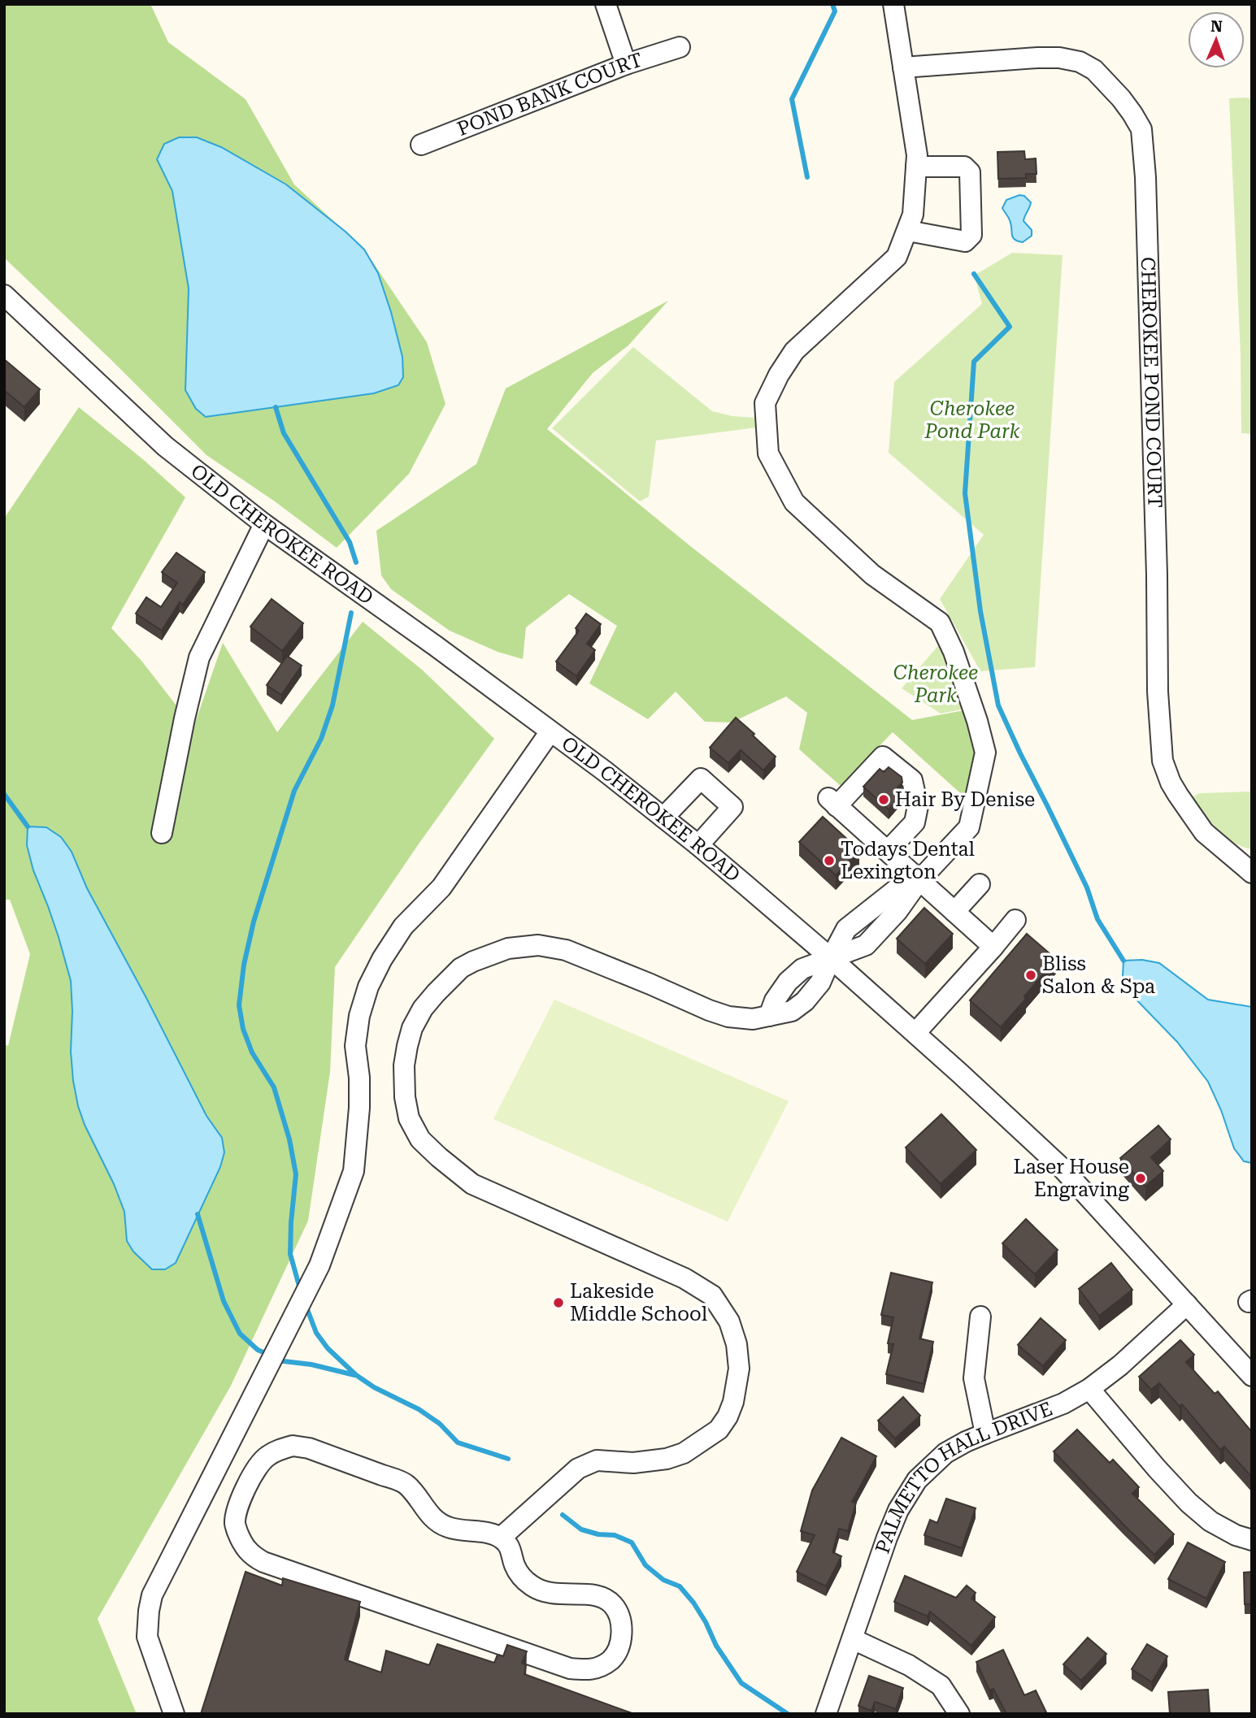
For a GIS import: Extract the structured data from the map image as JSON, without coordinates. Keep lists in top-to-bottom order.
{
  "streets": {
    "street": [
      "POND BANK COURT",
      "CHEROKEE POND COURT",
      "OLD CHEROKEE ROAD",
      "PALMETTO HALL DRIVE"
    ]
  },
  "crossings": [
    ["OLD CHEROKEE ROAD", "PALMETTO HALL DRIVE"]
  ],
  "parks": ["Cherokee Pond Park", "Cherokee Park"],
  "places": [
    "Hair By Denise",
    "Todays Dental Lexington",
    "Bliss Salon & Spa",
    "Laser House Engraving",
    "Lakeside Middle School"
  ],
  "north": "top"
}
